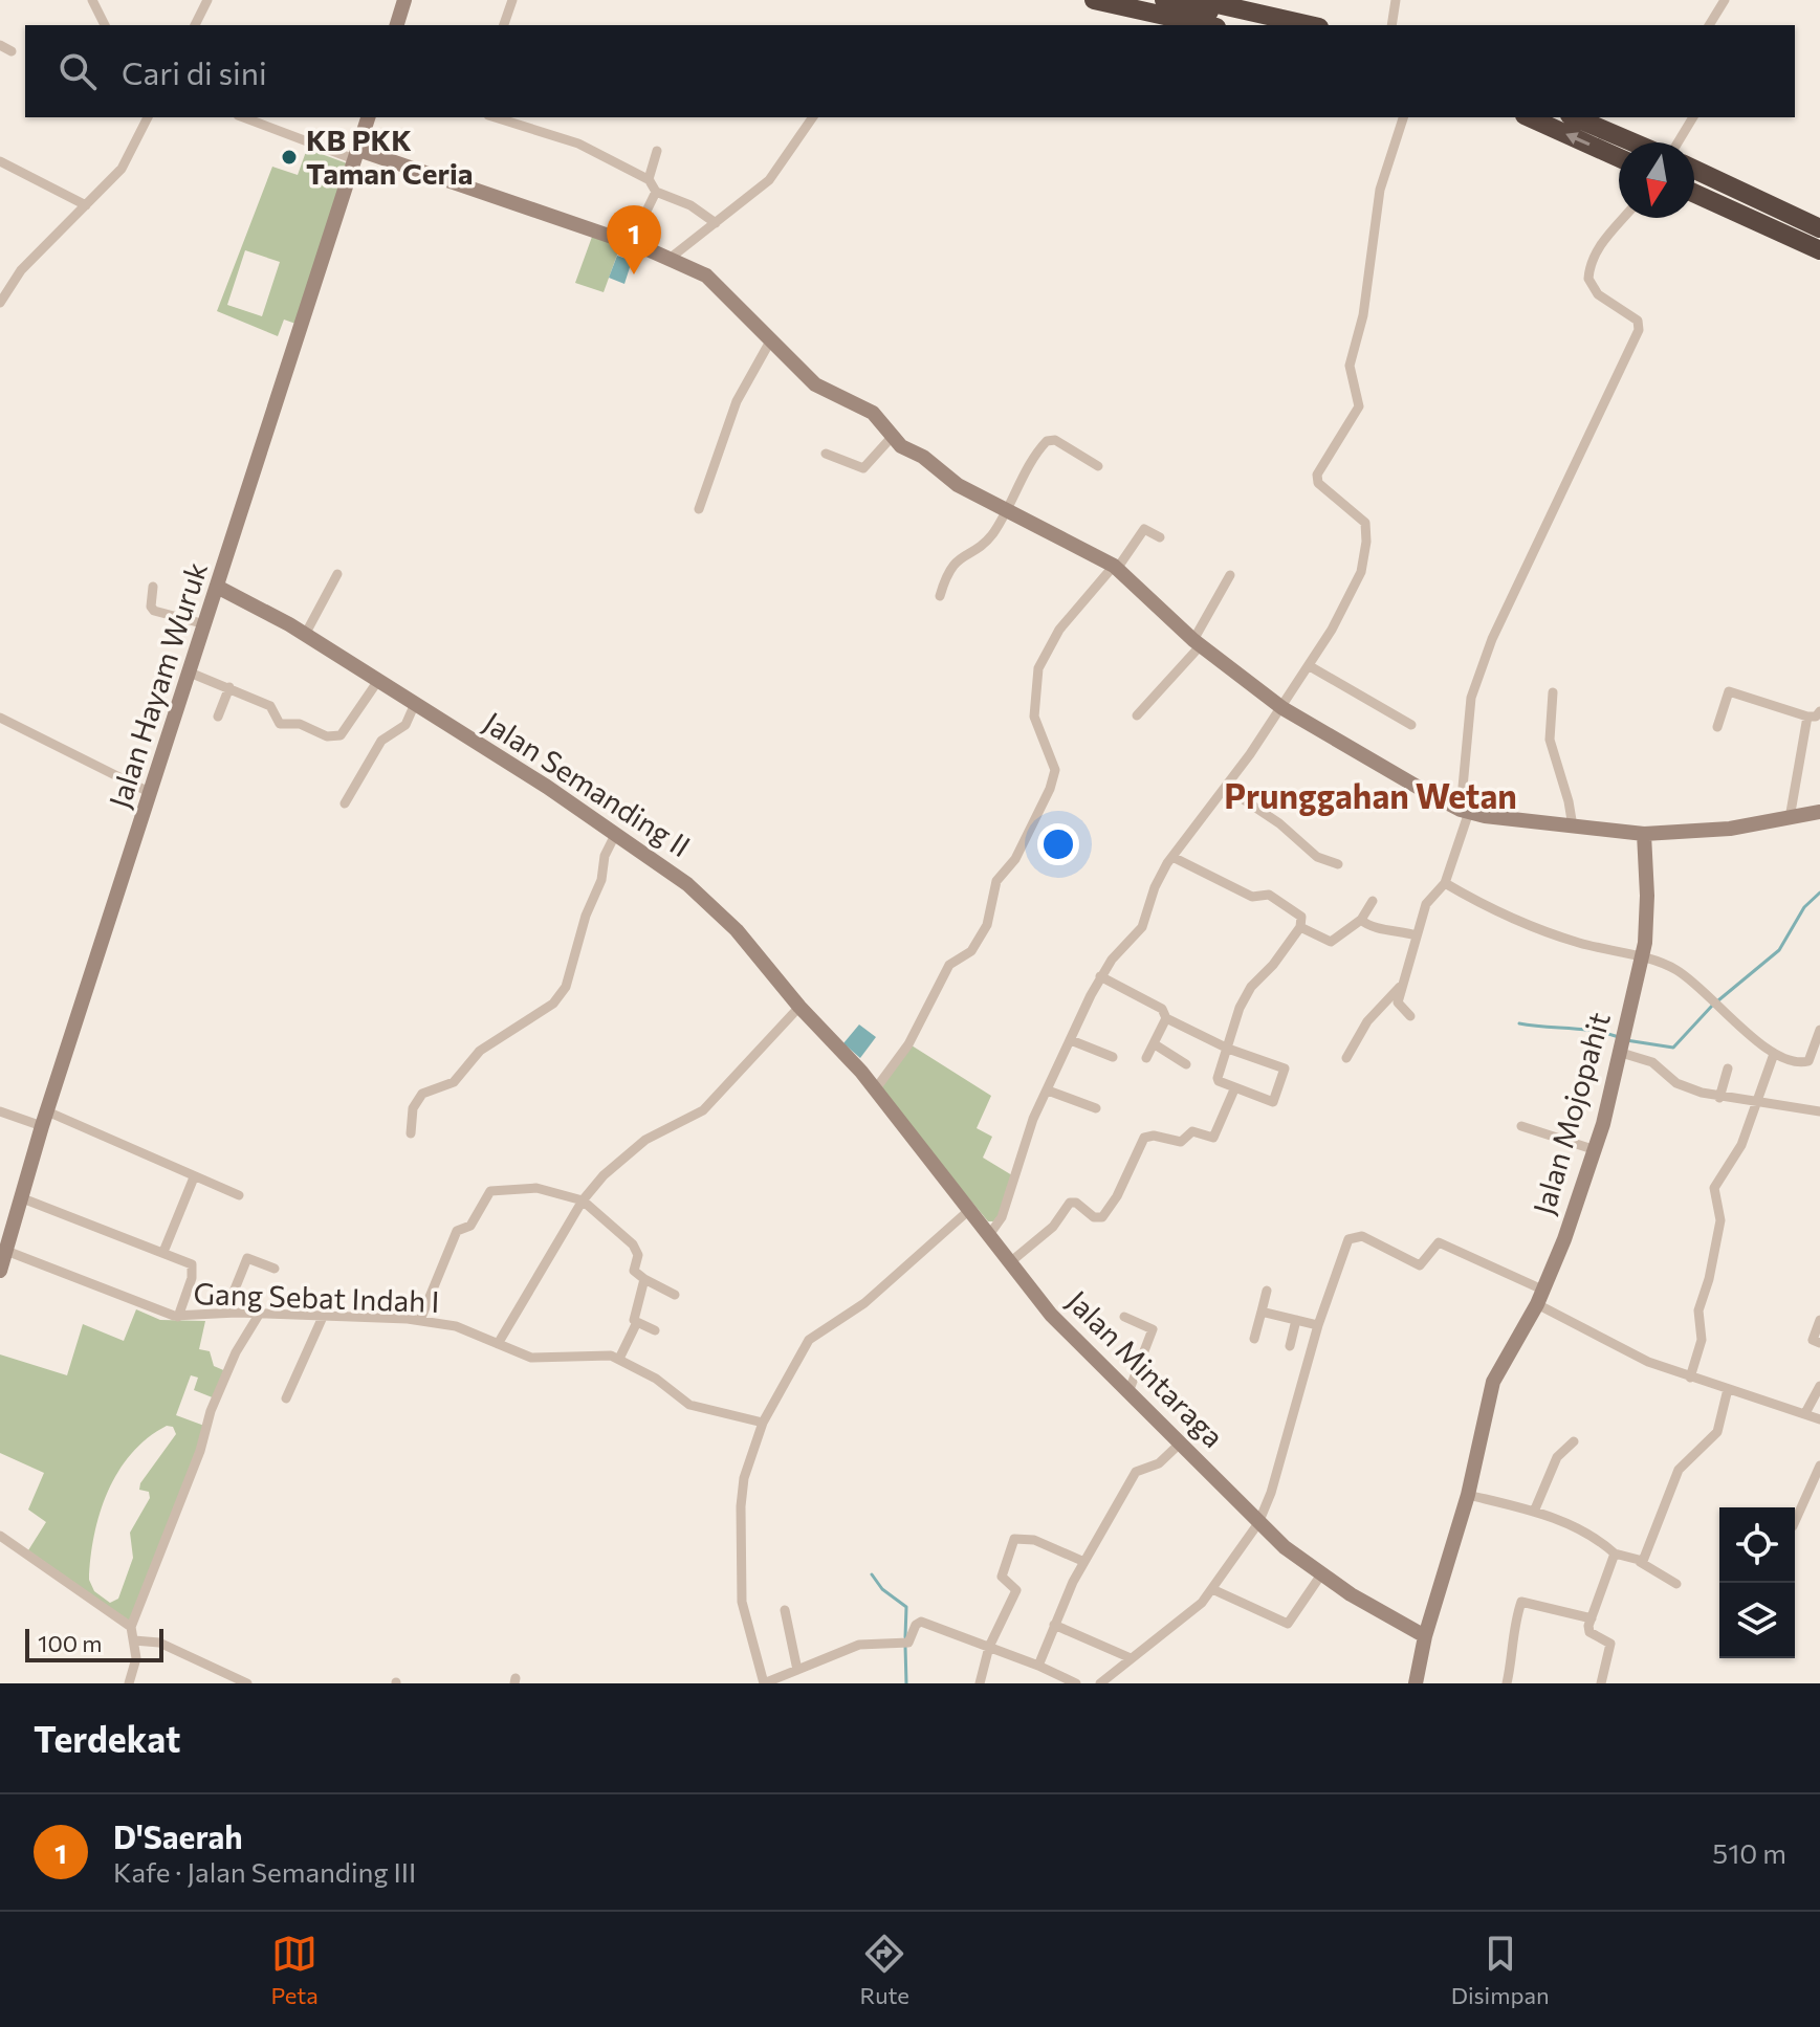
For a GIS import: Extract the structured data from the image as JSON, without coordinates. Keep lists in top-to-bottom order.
{
  "streets": {
    "street": [
      "Jalan Hayam Wuruk",
      "Jalan Semanding II",
      "Jalan Mojopahit",
      "Gang Sebat Indah I",
      "Jalan Mintaraga"
    ]
  },
  "crossings": [
    ["Jalan Hayam Wuruk", "Jalan Semanding II"],
    ["Jalan Hayam Wuruk", "Gang Sebat Indah I"],
    ["Jalan Semanding II", "Jalan Mintaraga"],
    ["Jalan Mojopahit", "Jalan Mintaraga"]
  ],
  "districts": ["Prunggahan Wetan"],
  "places": ["KB PKK Taman Ceria"],
  "scale_bar": "100 m",
  "north": "bottom",
  "page": {
    "search": "Cari di sini",
    "pins": "1",
    "scale": "100 m",
    "heading": "Terdekat",
    "list": [
      {
        "mark": "1",
        "name": "D'Saerah",
        "note": "Kafe · Jalan Semanding III",
        "value": "510 m"
      }
    ],
    "nav": ["Peta", "Rute", "Disimpan"]
  }
}
